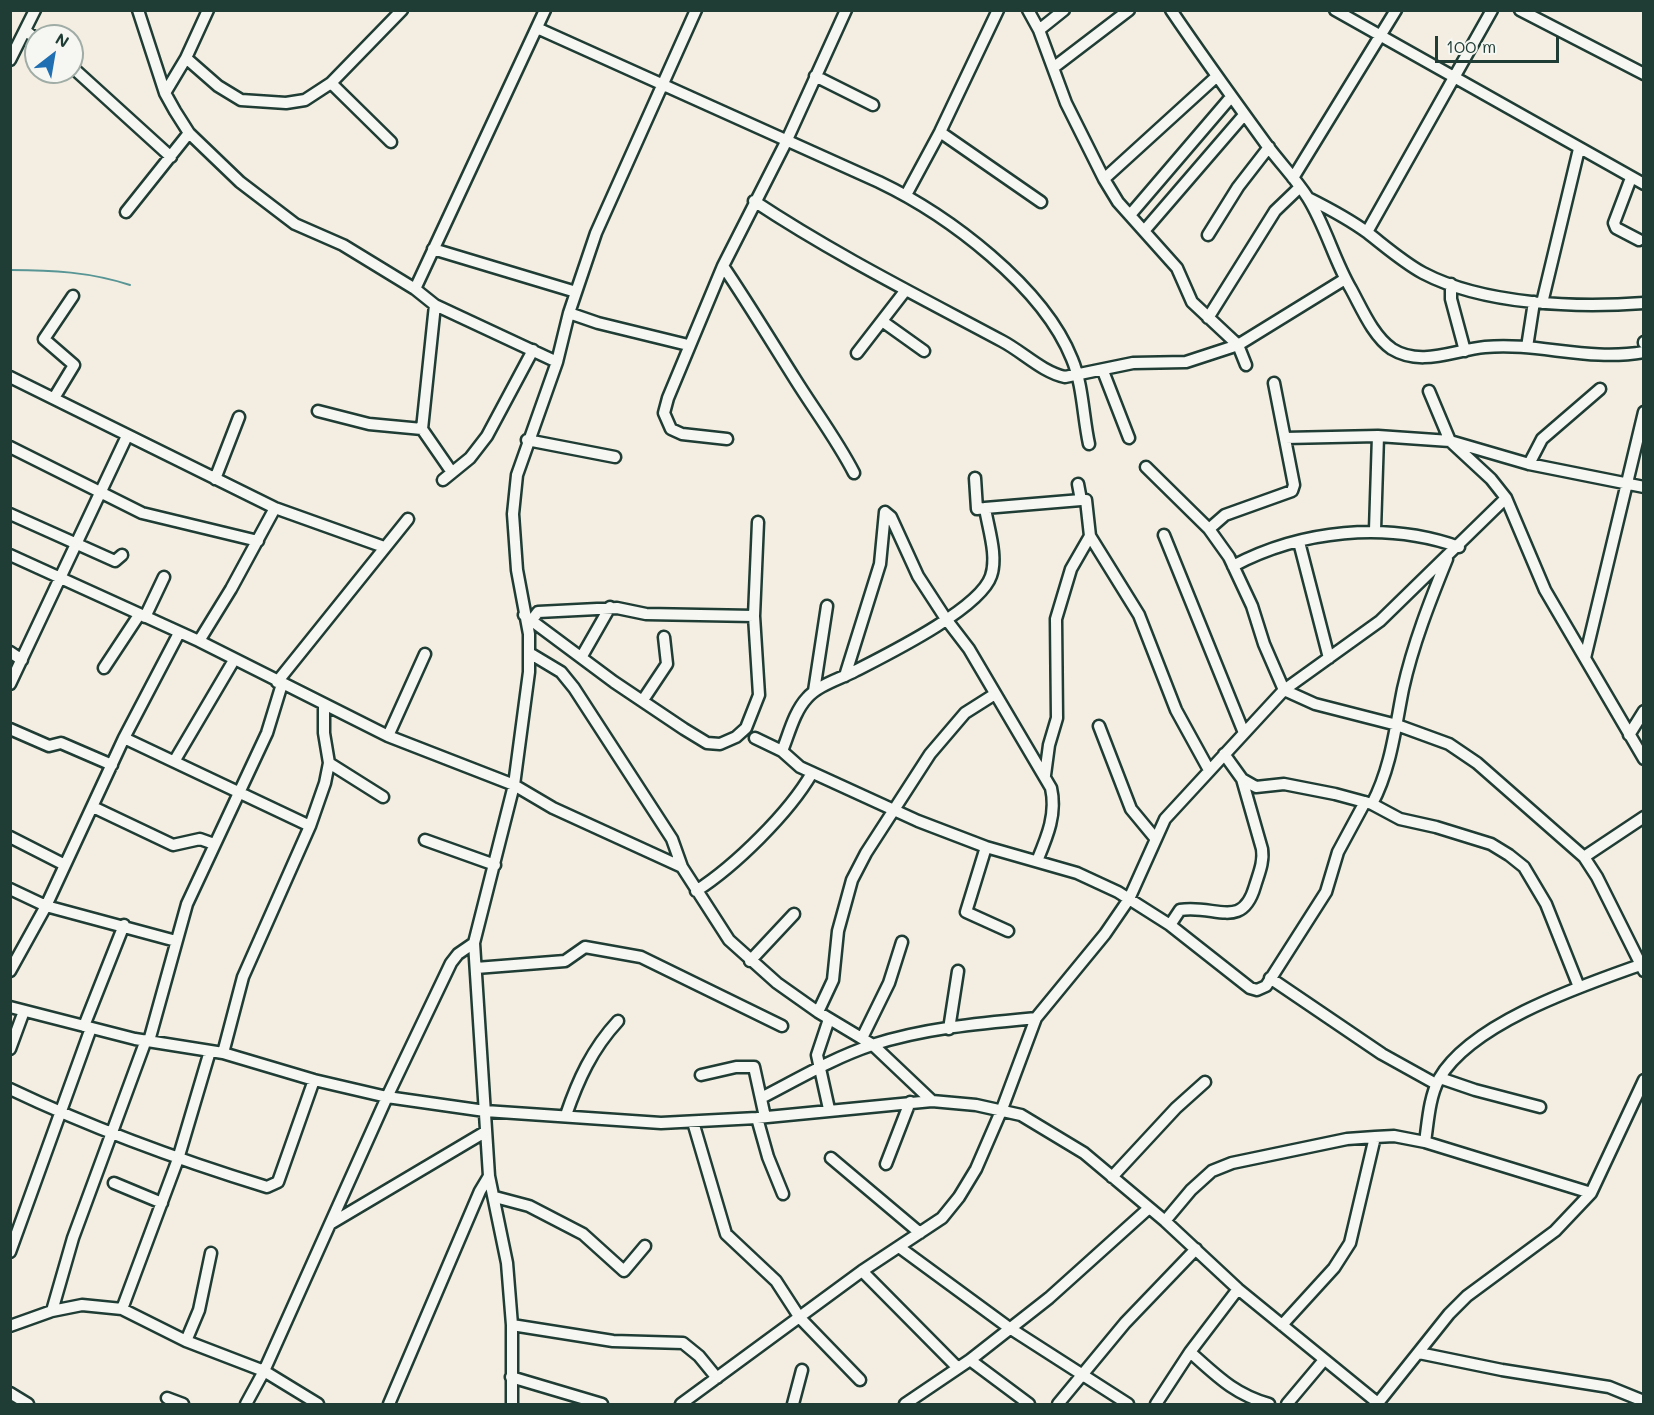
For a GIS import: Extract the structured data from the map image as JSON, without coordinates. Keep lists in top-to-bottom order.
{
  "scale_bar": "100 m",
  "north": "top right"
}
